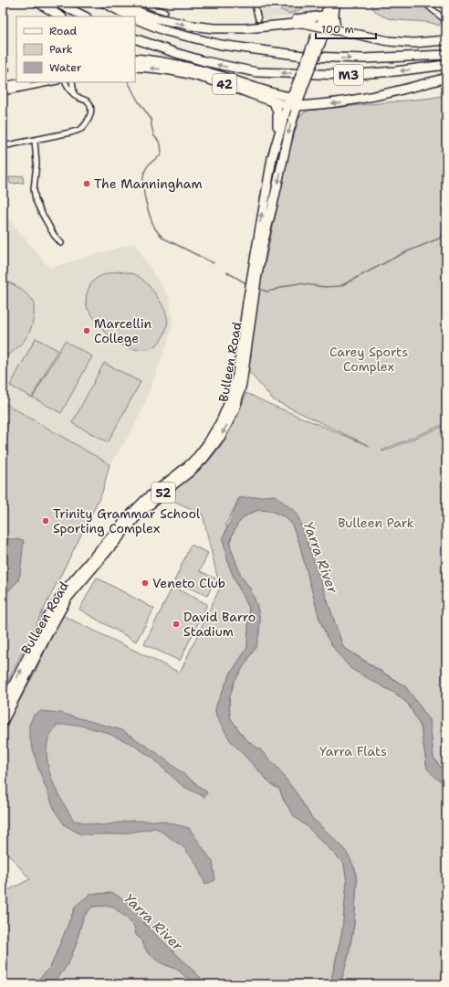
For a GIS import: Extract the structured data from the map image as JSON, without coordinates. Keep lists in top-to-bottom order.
{
  "streets": {
    "highway": [
      "M3",
      "42",
      "Bulleen Road",
      "52"
    ]
  },
  "crossings": [
    ["42", "Bulleen Road"]
  ],
  "water": ["Yarra River"],
  "parks": ["Carey Sports Complex", "Bulleen Park", "Yarra Flats"],
  "places": [
    "The Manningham",
    "Marcellin College",
    "Trinity Grammar School Sporting Complex",
    "Veneto Club",
    "David Barro Stadium"
  ],
  "legend": ["Road", "Park", "Water"],
  "scale_bar": "100 m"
}
